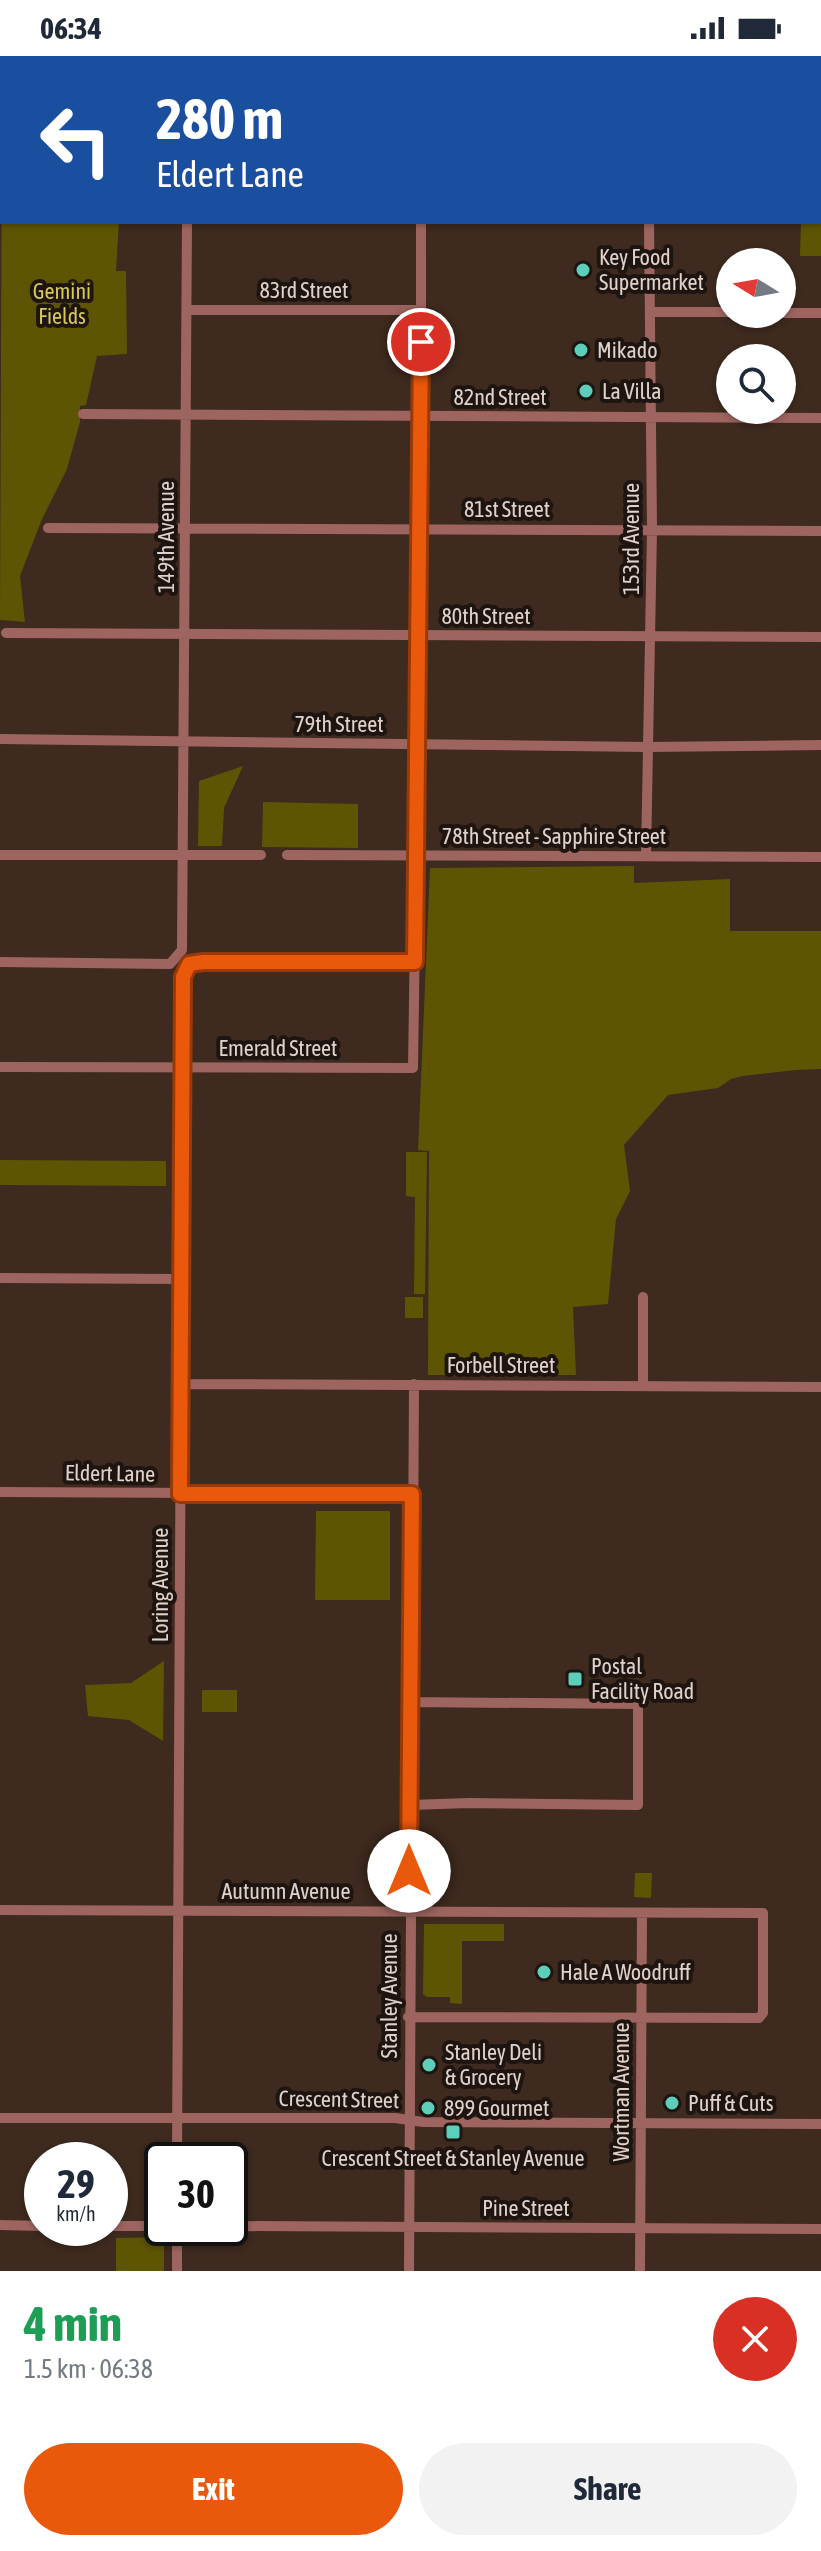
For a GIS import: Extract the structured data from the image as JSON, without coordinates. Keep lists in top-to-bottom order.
{
  "streets": {
    "street": [
      "83rd Street",
      "82nd Street",
      "81st Street",
      "149th Avenue",
      "153rd Avenue",
      "80th Street",
      "79th Street",
      "78th Street - Sapphire Street",
      "Emerald Street",
      "Forbell Street",
      "Eldert Lane",
      "Loring Avenue",
      "Autumn Avenue",
      "Stanley Avenue",
      "Wortman Avenue",
      "Crescent Street",
      "Pine Street"
    ]
  },
  "crossings": [
    ["83rd Street", "149th Avenue"],
    ["82nd Street", "149th Avenue"],
    ["82nd Street", "153rd Avenue"],
    ["81st Street", "149th Avenue"],
    ["81st Street", "153rd Avenue"],
    ["149th Avenue", "80th Street"],
    ["149th Avenue", "79th Street"],
    ["153rd Avenue", "80th Street"],
    ["153rd Avenue", "79th Street"],
    ["153rd Avenue", "78th Street - Sapphire Street"],
    ["Emerald Street", "Loring Avenue"],
    ["Forbell Street", "Loring Avenue"],
    ["Forbell Street", "Stanley Avenue"],
    ["Eldert Lane", "Loring Avenue"],
    ["Eldert Lane", "Stanley Avenue"],
    ["Loring Avenue", "Autumn Avenue"],
    ["Loring Avenue", "Crescent Street"],
    ["Autumn Avenue", "Stanley Avenue"],
    ["Autumn Avenue", "Wortman Avenue"],
    ["Stanley Avenue", "Crescent Street"],
    ["Stanley Avenue", "Pine Street"],
    ["Wortman Avenue", "Crescent Street"],
    ["Wortman Avenue", "Pine Street"]
  ],
  "parks": ["Gemini Fields"],
  "places": {
    "other": [
      "Key Food Supermarket",
      "Mikado",
      "La Villa",
      "Hale A Woodruff",
      "Stanley Deli & Grocery",
      "Puff & Cuts",
      "899 Gourmet"
    ],
    "transit": ["Postal Facility Road", "Crescent Street & Stanley Avenue"]
  },
  "north": "left",
  "page": {
    "status": "06:34",
    "turn": ["280 m", "Eldert Lane"],
    "speed": "29 km/h",
    "limit": "30",
    "heading": ["4 min", "1.5 km · 06:38"],
    "buttons": ["Exit", "Share"]
  }
}
